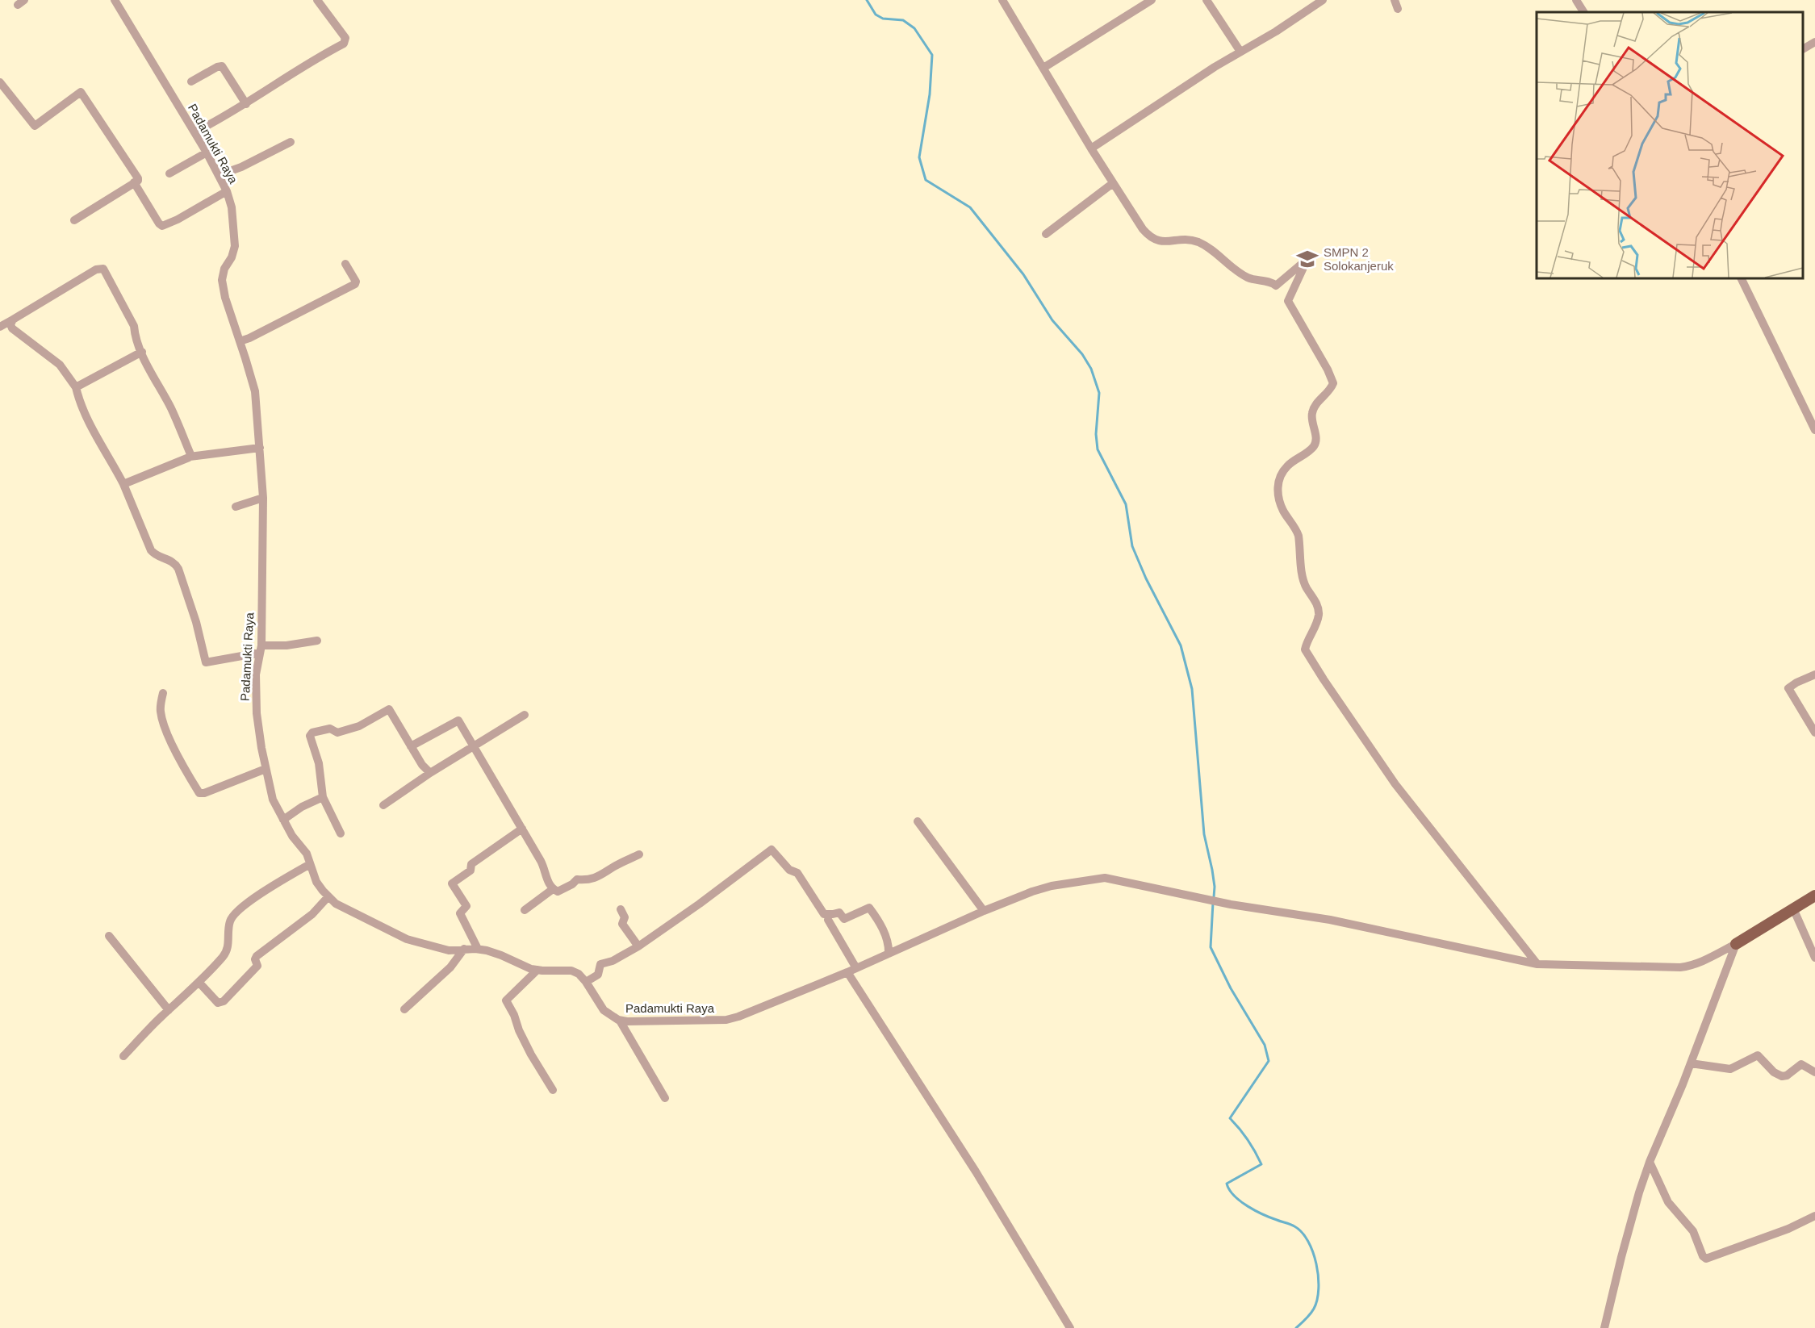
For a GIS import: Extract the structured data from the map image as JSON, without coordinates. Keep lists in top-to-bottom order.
{
  "streets": {
    "street": ["Padamukti Raya"]
  },
  "places": {
    "school or university": ["SMPN 2 Solokanjeruk"]
  }
}
